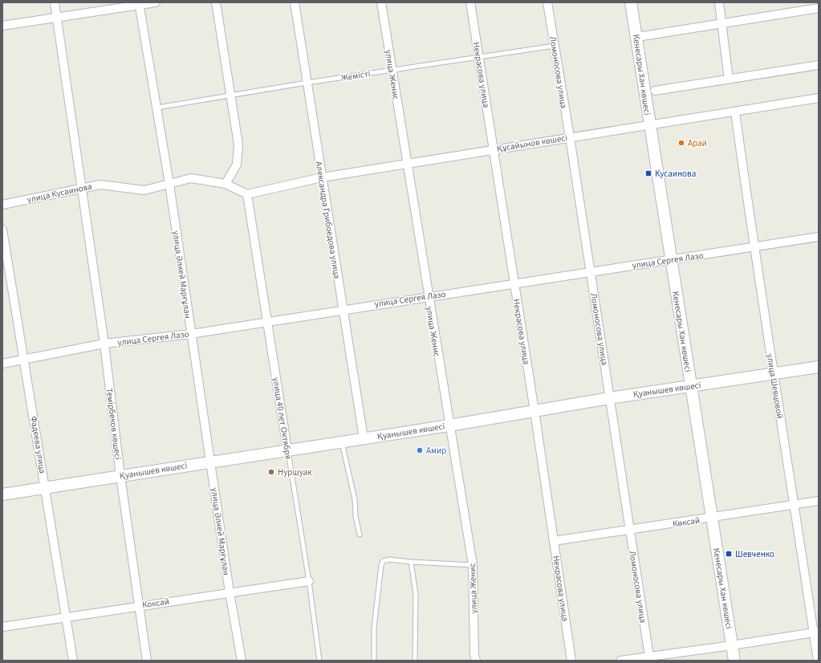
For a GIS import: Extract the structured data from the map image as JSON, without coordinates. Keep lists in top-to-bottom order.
{
  "streets": {
    "street": [
      "Ломоносова улица",
      "улица Женис",
      "Некрасова улица",
      "Кенесары Хан көшесі",
      "Құсайынов көшесі",
      "улица Кусаинова",
      "Александра Грибоедова улица",
      "улица Сергея Лазо",
      "улица Әлкей Марғұлан",
      "улица Шевцовой",
      "Қуанышев көшесі",
      "улица 40 лет Октября",
      "Темірбеков көшесі",
      "Фадеева улица",
      "Көксай",
      "Коксай"
    ],
    "lane": ["Жемісті"]
  },
  "crossings": [
    ["Ломоносова улица", "Жемісті"],
    ["Ломоносова улица", "Құсайынов көшесі"],
    ["Ломоносова улица", "улица Сергея Лазо"],
    ["Ломоносова улица", "Қуанышев көшесі"],
    ["Ломоносова улица", "Көксай"],
    ["улица Женис", "Жемісті"],
    ["улица Женис", "Құсайынов көшесі"],
    ["улица Женис", "улица Сергея Лазо"],
    ["улица Женис", "Қуанышев көшесі"],
    ["Некрасова улица", "Жемісті"],
    ["Некрасова улица", "Құсайынов көшесі"],
    ["Некрасова улица", "улица Сергея Лазо"],
    ["Некрасова улица", "Қуанышев көшесі"],
    ["Некрасова улица", "Көксай"],
    ["Кенесары Хан көшесі", "Құсайынов көшесі"],
    ["Кенесары Хан көшесі", "улица Сергея Лазо"],
    ["Кенесары Хан көшесі", "Қуанышев көшесі"],
    ["Кенесары Хан көшесі", "Көксай"],
    ["Жемісті", "Александра Грибоедова улица"],
    ["Жемісті", "улица Әлкей Марғұлан"],
    ["Құсайынов көшесі", "улица Кусаинова"],
    ["Құсайынов көшесі", "Александра Грибоедова улица"],
    ["Құсайынов көшесі", "улица Шевцовой"],
    ["Құсайынов көшесі", "улица 40 лет Октября"],
    ["улица Кусаинова", "улица Әлкей Марғұлан"],
    ["улица Кусаинова", "улица 40 лет Октября"],
    ["улица Кусаинова", "Темірбеков көшесі"],
    ["Александра Грибоедова улица", "улица Сергея Лазо"],
    ["Александра Грибоедова улица", "Қуанышев көшесі"],
    ["улица Сергея Лазо", "улица Әлкей Марғұлан"],
    ["улица Сергея Лазо", "улица Шевцовой"],
    ["улица Сергея Лазо", "улица 40 лет Октября"],
    ["улица Сергея Лазо", "Темірбеков көшесі"],
    ["улица Сергея Лазо", "Фадеева улица"],
    ["улица Әлкей Марғұлан", "Қуанышев көшесі"],
    ["улица Әлкей Марғұлан", "Коксай"],
    ["улица Шевцовой", "Қуанышев көшесі"],
    ["улица Шевцовой", "Көксай"],
    ["Қуанышев көшесі", "улица 40 лет Октября"],
    ["Қуанышев көшесі", "Темірбеков көшесі"],
    ["Қуанышев көшесі", "Фадеева улица"],
    ["улица 40 лет Октября", "Коксай"],
    ["Темірбеков көшесі", "Коксай"],
    ["Фадеева улица", "Коксай"]
  ],
  "places": {
    "other": ["Арай", "Амир", "Нуршуак"],
    "transit": ["Кусаинова", "Шевченко"]
  }
}
